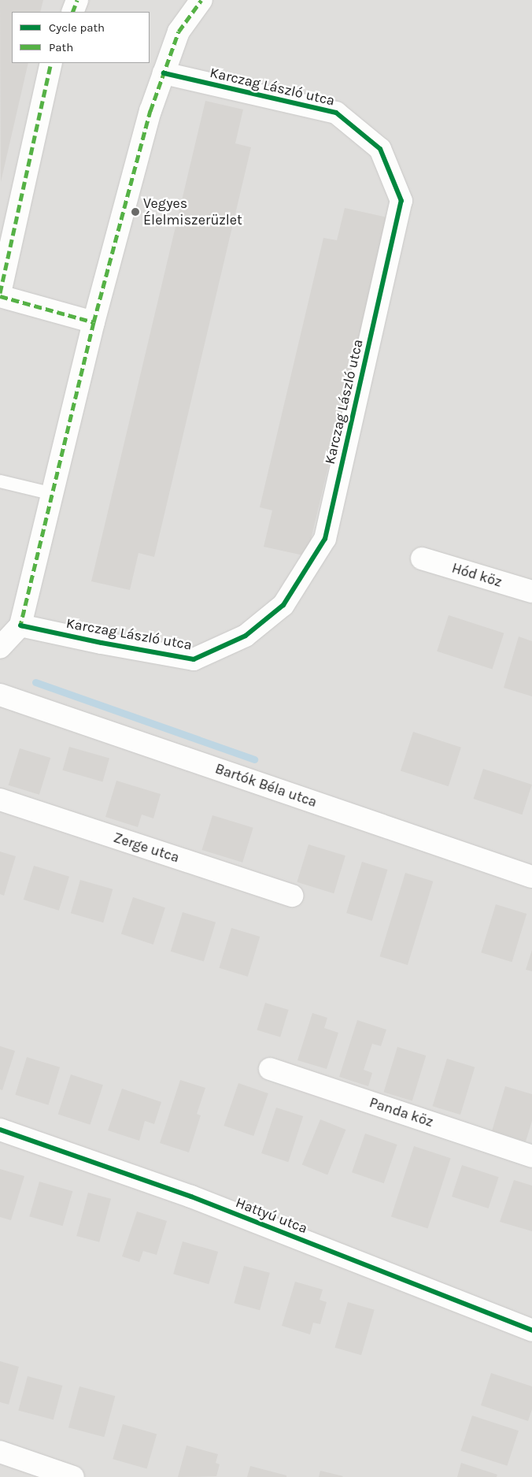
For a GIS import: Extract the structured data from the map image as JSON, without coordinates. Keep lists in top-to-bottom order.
{
  "streets": {
    "street": [
      "Karczag László utca",
      "Hód köz",
      "Bartók Béla utca",
      "Zerge utca",
      "Panda köz",
      "Hattyú utca"
    ]
  },
  "places": ["Vegyes Élelmiszerüzlet"],
  "legend": ["Cycle path", "Path"]
}
